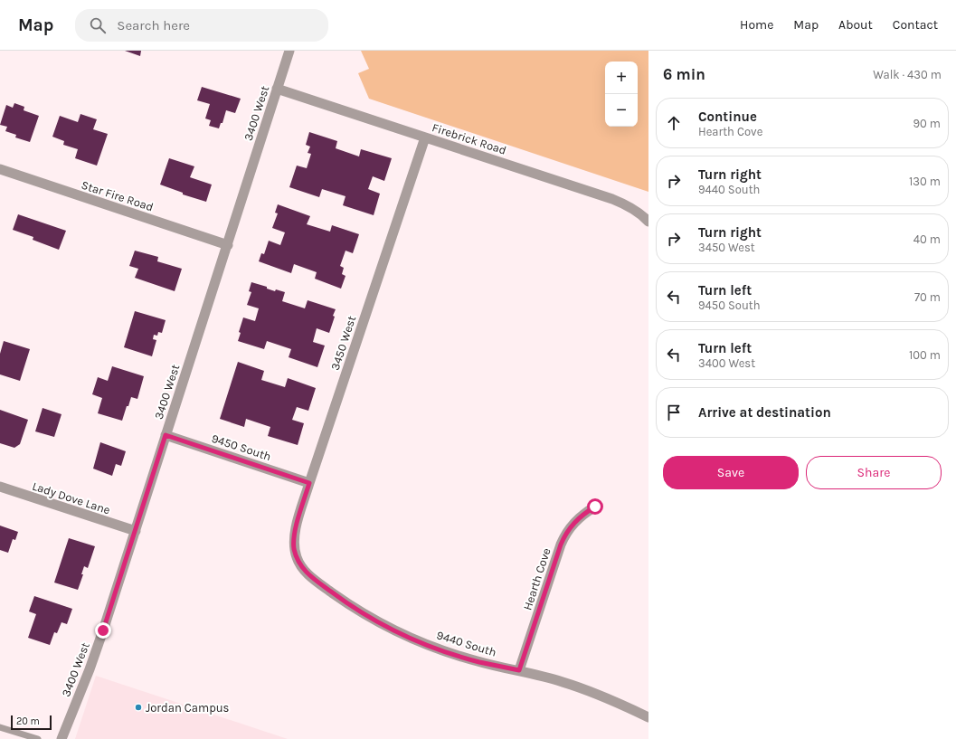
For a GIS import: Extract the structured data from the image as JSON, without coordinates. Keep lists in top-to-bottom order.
{
  "streets": {
    "street": [
      "3400 West",
      "Firebrick Road",
      "Star Fire Road",
      "3450 West",
      "9450 South",
      "Lady Dove Lane",
      "Hearth Cove",
      "9440 South"
    ]
  },
  "crossings": [
    ["3400 West", "Firebrick Road"],
    ["3400 West", "Star Fire Road"],
    ["3400 West", "9450 South"],
    ["3400 West", "Lady Dove Lane"],
    ["Firebrick Road", "3450 West"],
    ["3450 West", "9450 South"],
    ["3450 West", "9440 South"],
    ["Hearth Cove", "9440 South"]
  ],
  "places": ["Jordan Campus"],
  "scale_bar": "20 m",
  "page": {
    "header": "Map",
    "search": "Search here",
    "nav": [
      "Home",
      "Map",
      "About",
      "Contact"
    ],
    "heading": ["6 min", "Walk · 430 m"],
    "map_buttons": ["+", "−"],
    "list": [
      ["Continue", "Hearth Cove", "90 m"],
      ["Turn right", "9440 South", "130 m"],
      ["Turn right", "3450 West", "40 m"],
      ["Turn left", "9450 South", "70 m"],
      ["Turn left", "3400 West", "100 m"],
      "Arrive at destination"
    ],
    "buttons": ["Save", "Share"],
    "scale": "20 m"
  }
}
